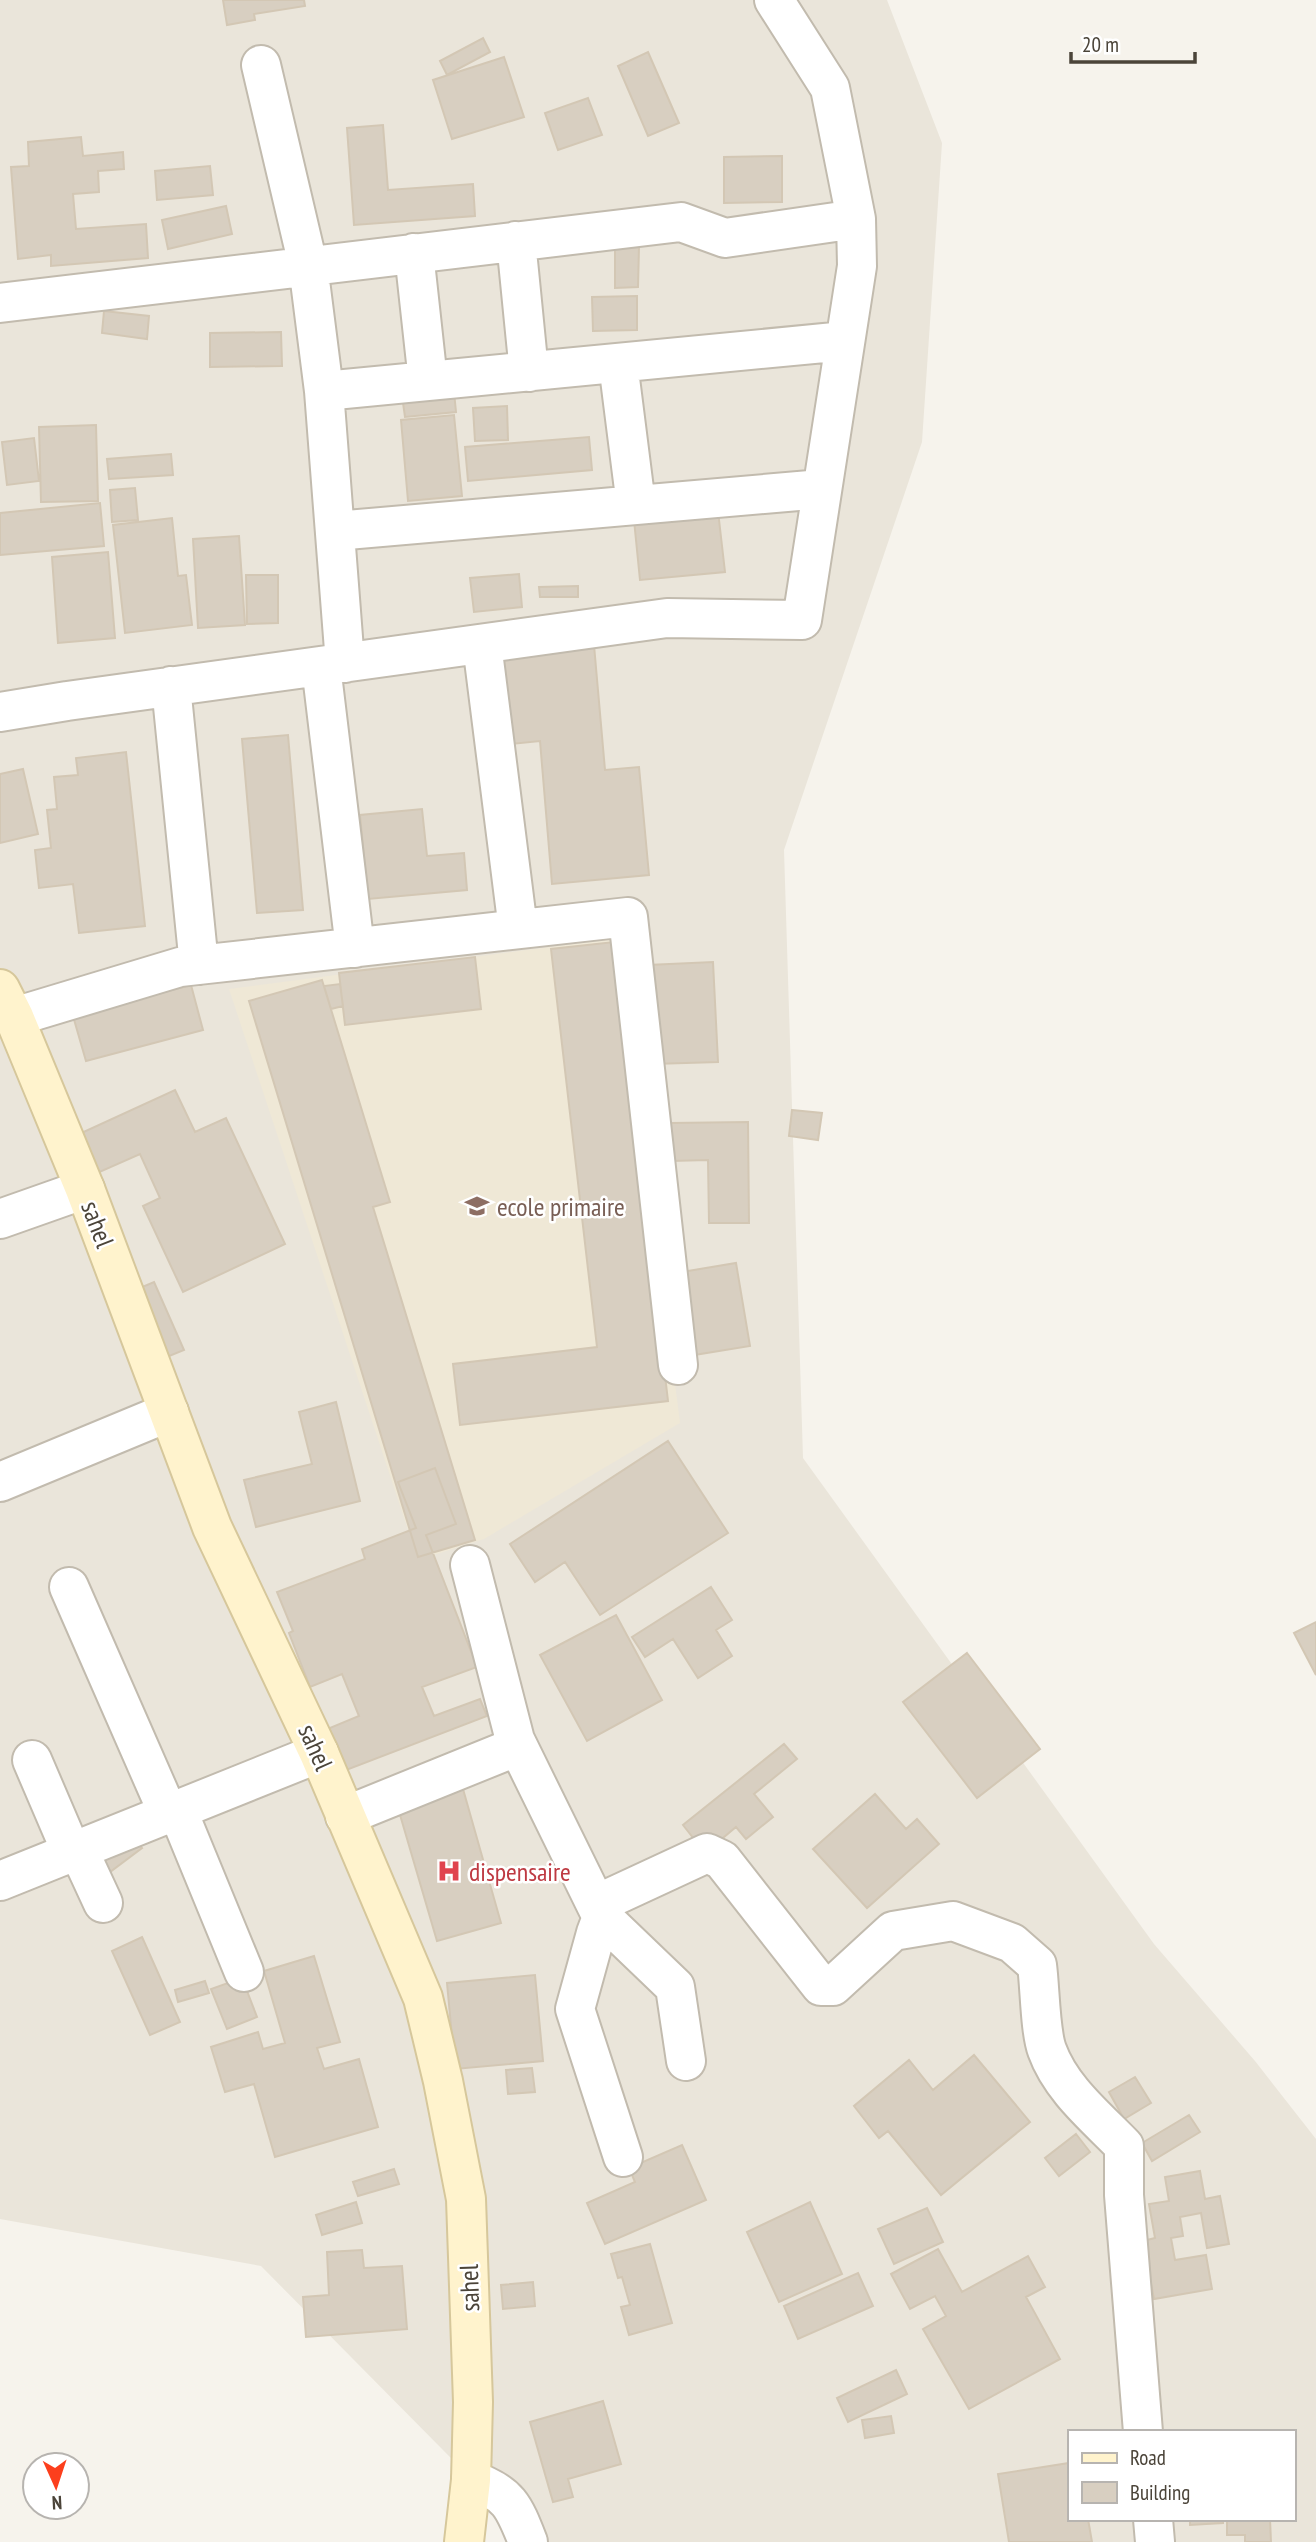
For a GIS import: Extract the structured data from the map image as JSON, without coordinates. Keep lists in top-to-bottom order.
{
  "streets": {
    "street": ["sahel"]
  },
  "places": {
    "school or university": ["ecole primaire"],
    "hospital": ["dispensaire"]
  },
  "legend": ["Road", "Building"],
  "scale_bar": "20 m",
  "north": "bottom"
}
